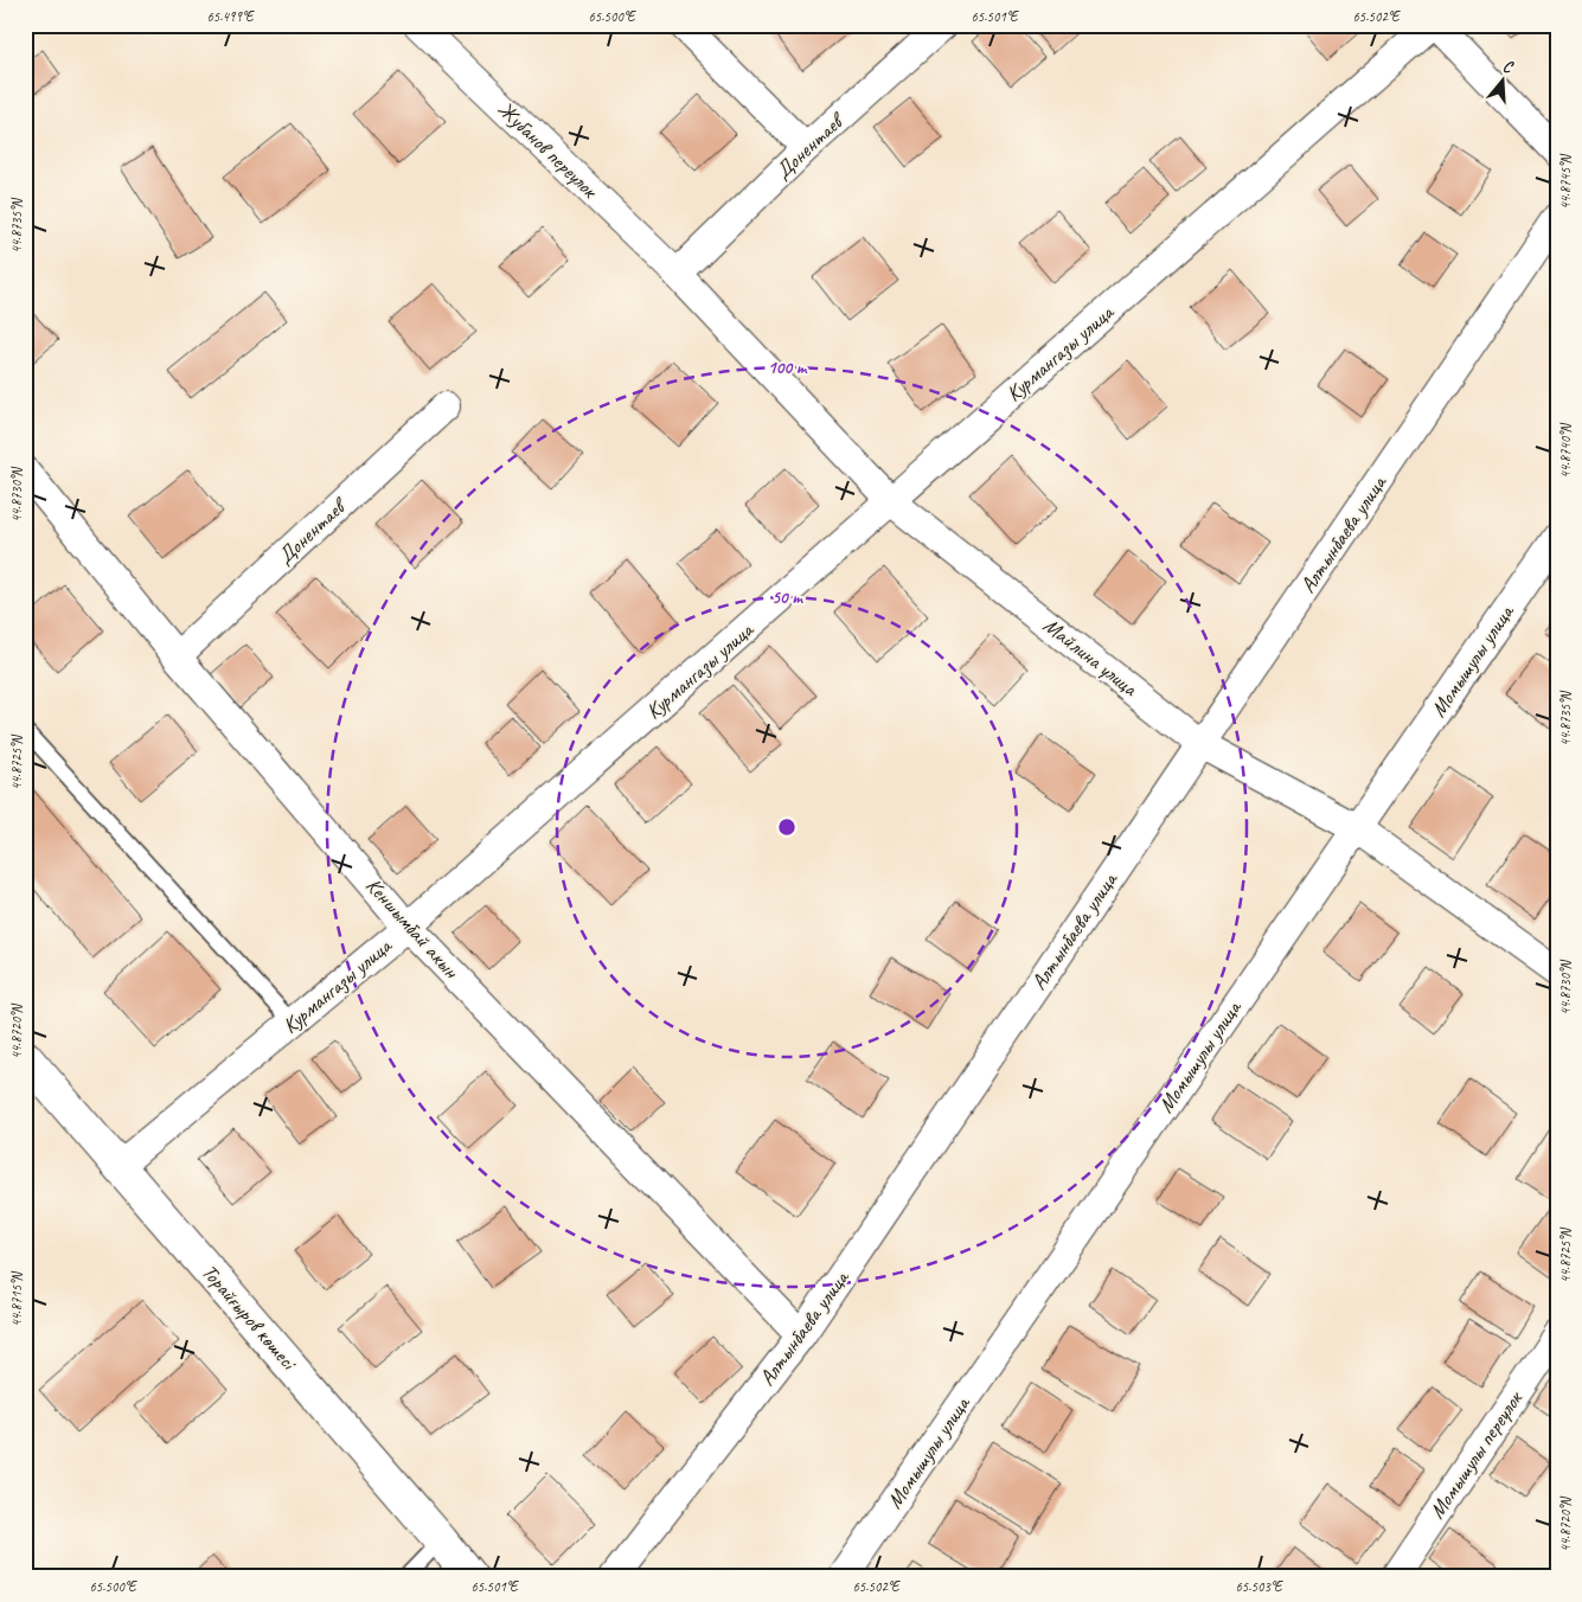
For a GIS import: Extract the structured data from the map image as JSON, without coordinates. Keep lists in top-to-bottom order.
{
  "streets": {
    "street": [
      "Донентаев",
      "Жубанов переулок",
      "Курмангазы улица",
      "Алтынбаева улица",
      "Майлина улица",
      "Момышулы улица",
      "Кеншымбай акын",
      "Торайғыров көшесі",
      "Момышулы переулок"
    ]
  },
  "crossings": [
    ["Донентаев", "Жубанов переулок"],
    ["Донентаев", "Майлина улица"],
    ["Донентаев", "Кеншымбай акын"],
    ["Жубанов переулок", "Майлина улица"],
    ["Курмангазы улица", "Майлина улица"],
    ["Курмангазы улица", "Кеншымбай акын"],
    ["Курмангазы улица", "Торайғыров көшесі"],
    ["Алтынбаева улица", "Майлина улица"],
    ["Алтынбаева улица", "Кеншымбай акын"],
    ["Майлина улица", "Момышулы улица"]
  ],
  "north": "top",
  "coordinates": [
    "65.499°E",
    "65.500°E",
    "65.501°E",
    "65.502°E",
    "44.8745°N",
    "44.8735°N",
    "44.8740°N",
    "44.8730°N",
    "44.8725°N",
    "44.8720°N",
    "44.8715°N",
    "65.503°E"
  ],
  "rings": ["100 m", "50 m"]
}
